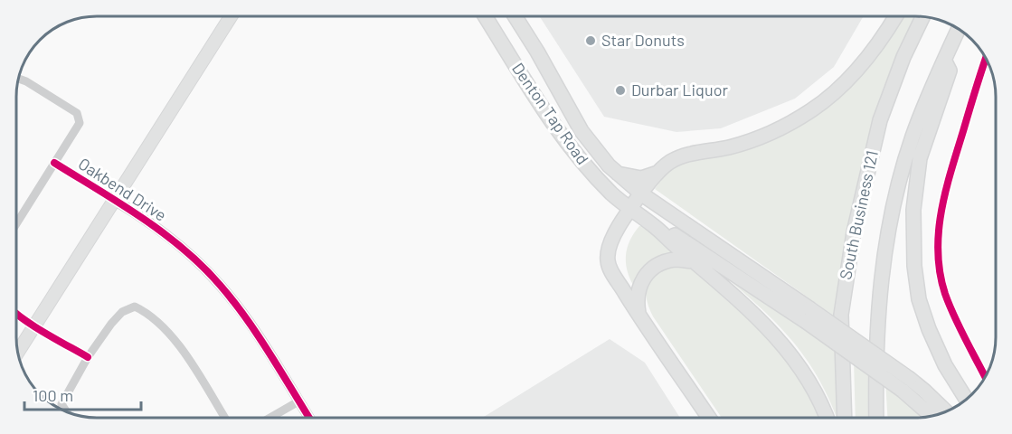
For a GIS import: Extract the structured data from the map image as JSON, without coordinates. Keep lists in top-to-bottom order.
{
  "streets": {
    "main road": ["Denton Tap Road", "South Business 121"],
    "street": ["Oakbend Drive"]
  },
  "places": ["Star Donuts", "Durbar Liquor"],
  "scale_bar": "100 m"
}
